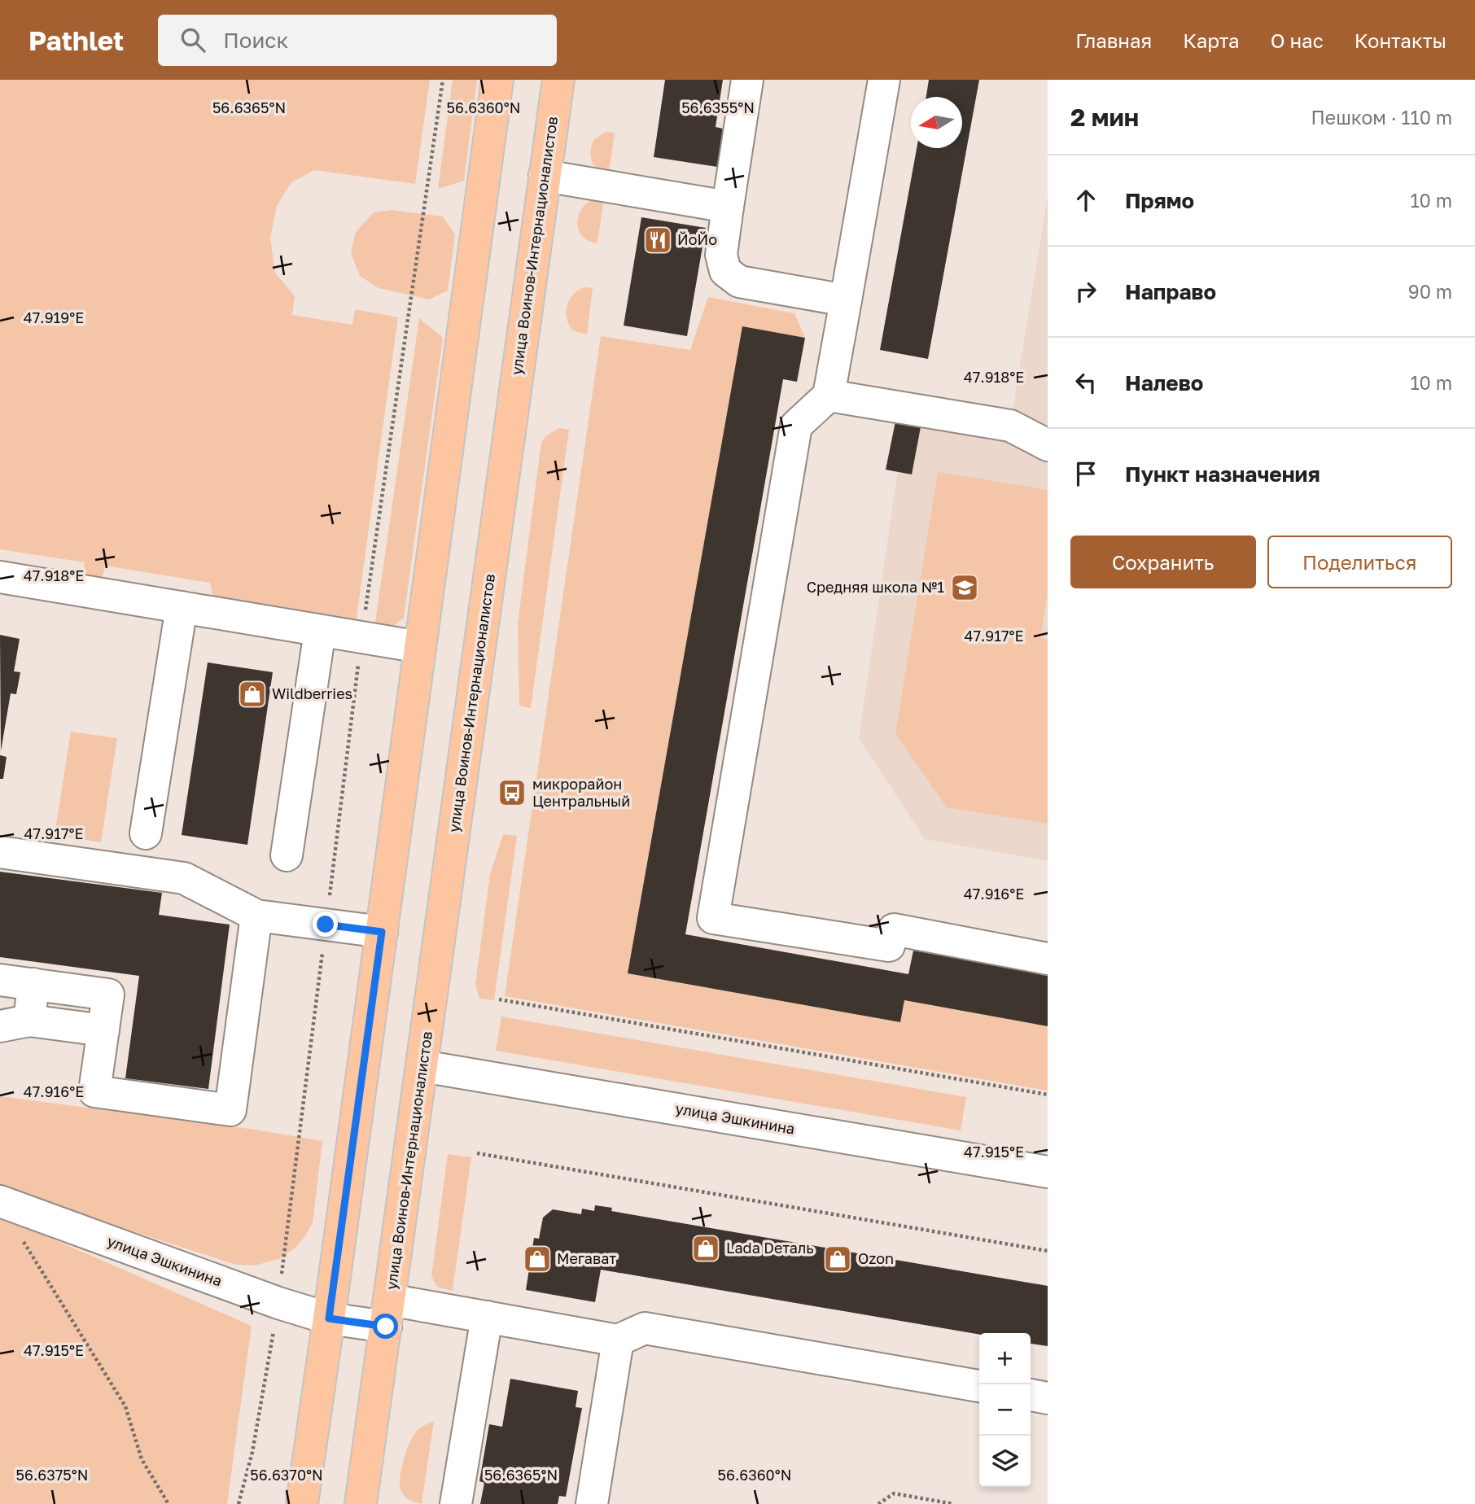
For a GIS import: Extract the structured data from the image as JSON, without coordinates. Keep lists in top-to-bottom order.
{
  "streets": {
    "main road": ["улица Воинов-Интернационалистов"],
    "street": ["улица Эшкинина"]
  },
  "crossings": [
    ["улица Воинов-Интернационалистов", "улица Эшкинина"]
  ],
  "places": {
    "restaurant": ["ЙоЙо"],
    "school or university": ["Средняя школа №1"],
    "shop": [
      "Wildberries",
      "Lada Dеталь",
      "Мегават",
      "Ozon"
    ],
    "bus stop": ["микрорайон Центральный"]
  },
  "north": "left",
  "page": {
    "header": "Pathlet",
    "search": "Поиск",
    "nav": [
      "Главная",
      "Карта",
      "О нас",
      "Контакты"
    ],
    "heading": ["2 мин", "Пешком · 110 m"],
    "list": [
      ["Прямо", "10 m"],
      ["Направо", "90 m"],
      ["Налево", "10 m"],
      "Пункт назначения"
    ],
    "buttons": ["Сохранить", "Поделиться"],
    "map_buttons": ["+", "−"]
  },
  "coordinates": [
    "56.6365°N",
    "56.6360°N",
    "56.6355°N",
    "47.919°E",
    "47.918°E",
    "47.917°E",
    "47.916°E",
    "47.915°E",
    "56.6375°N",
    "56.6370°N"
  ]
}
